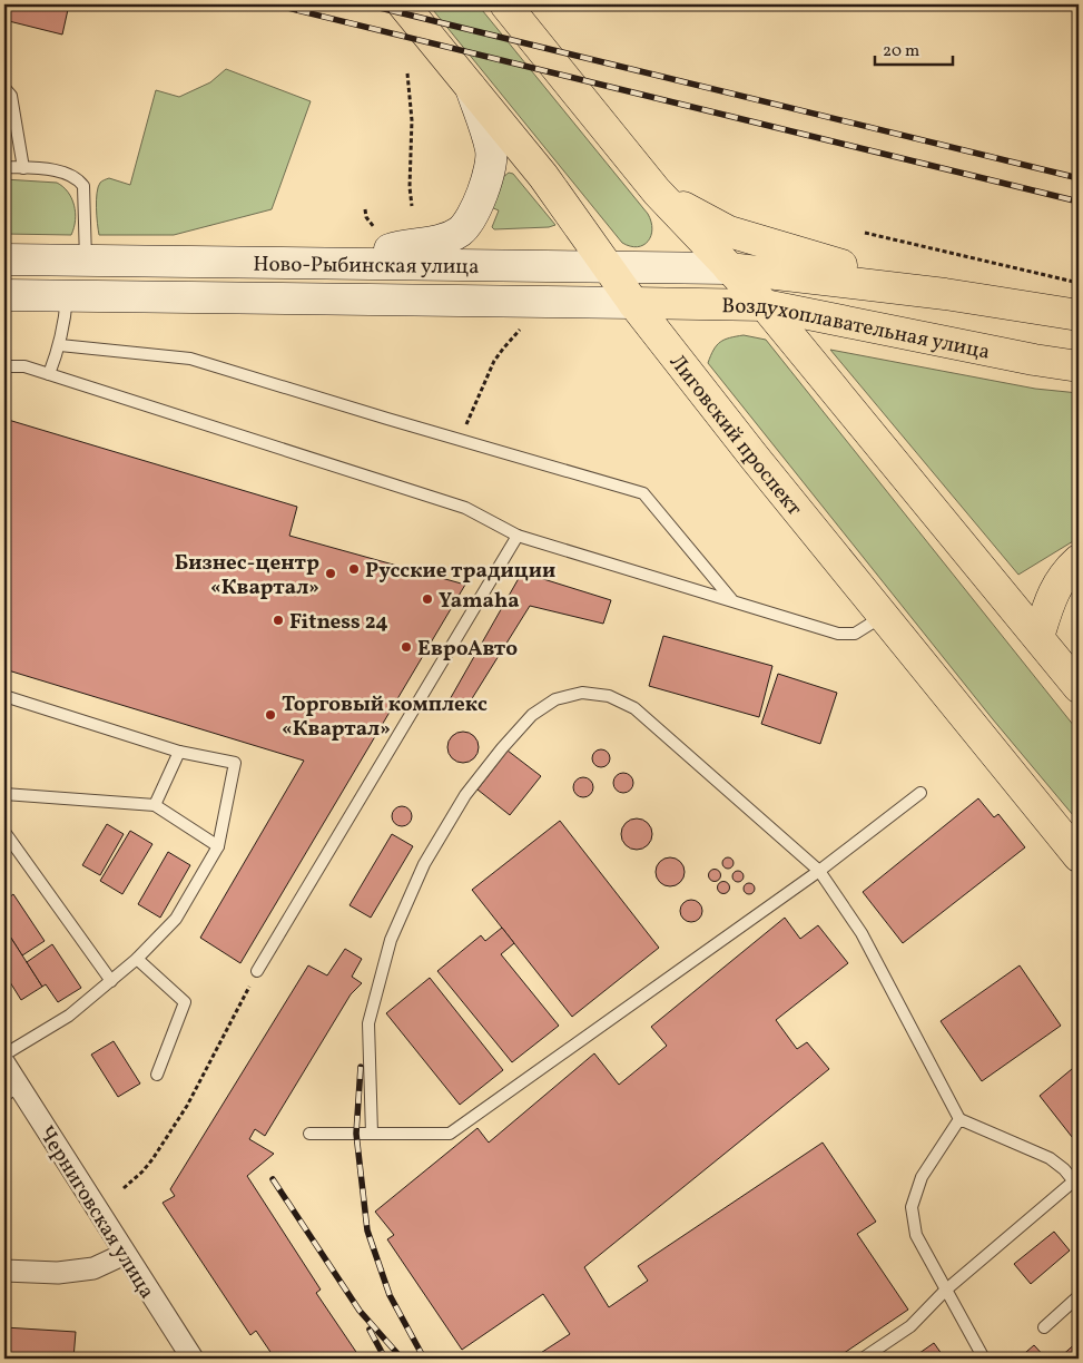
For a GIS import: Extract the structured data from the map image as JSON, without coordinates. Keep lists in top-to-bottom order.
{
  "streets": {
    "main road": ["Ново-Рыбинская улица", "Воздухоплавательная улица", "Лиговский проспект"],
    "street": ["Черниговская улица"]
  },
  "crossings": [
    ["Ново-Рыбинская улица", "Воздухоплавательная улица"],
    ["Ново-Рыбинская улица", "Лиговский проспект"],
    ["Воздухоплавательная улица", "Лиговский проспект"]
  ],
  "places": [
    "Русские традиции",
    "Бизнес-центр «Квартал»",
    "Yamaha",
    "Fitness 24",
    "ЕвроАвто",
    "Торговый комплекс «Квартал»"
  ],
  "scale_bar": "20 m"
}
